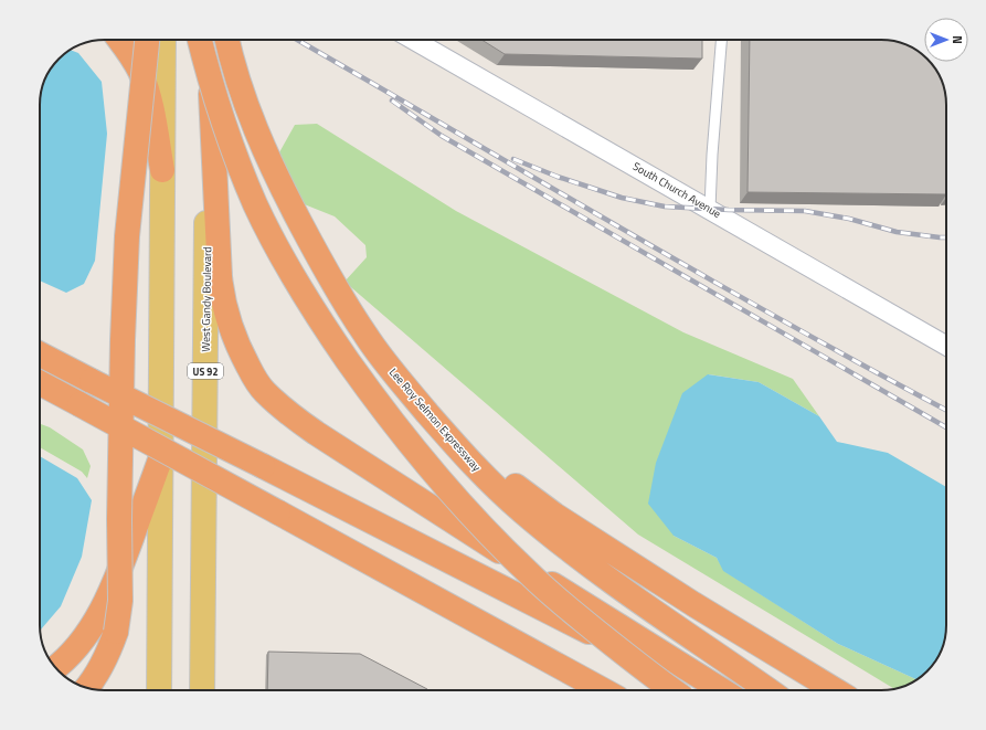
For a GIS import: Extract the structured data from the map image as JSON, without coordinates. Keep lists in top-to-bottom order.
{
  "streets": {
    "highway": ["Lee Roy Selmon Expressway"],
    "main road": ["West Gandy Boulevard", "US 92"],
    "street": ["South Church Avenue"]
  },
  "north": "right"
}
